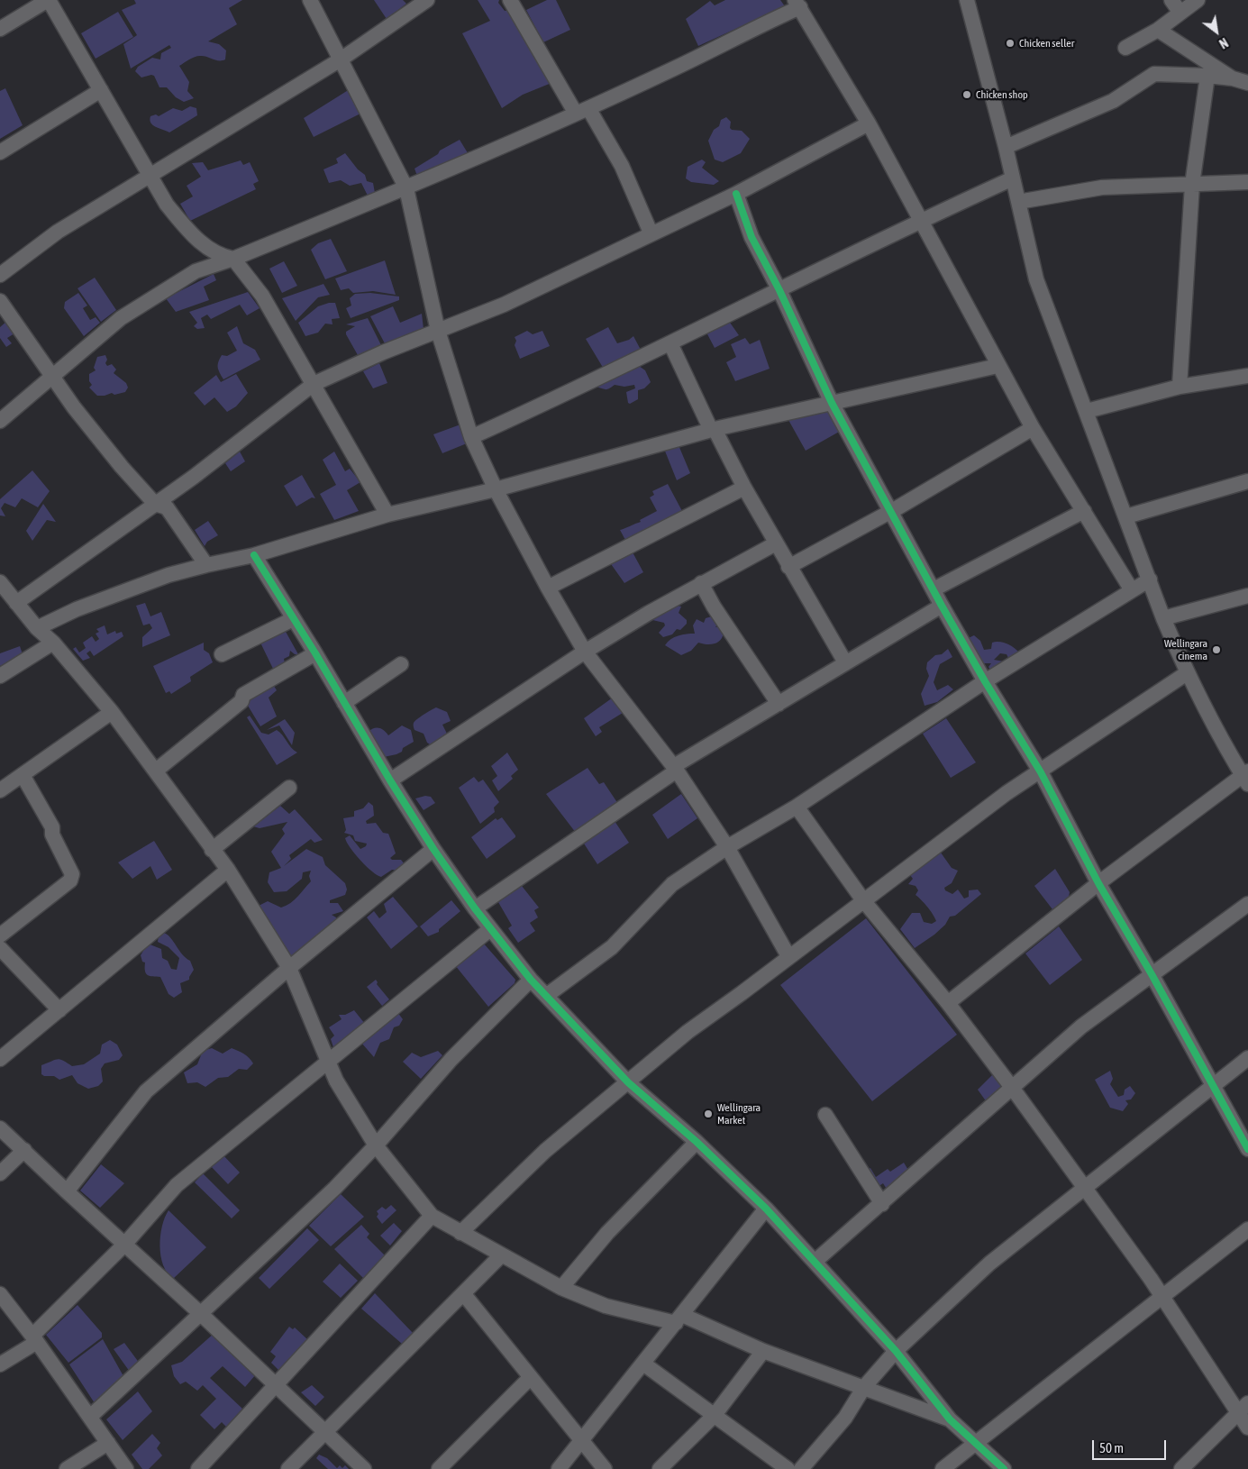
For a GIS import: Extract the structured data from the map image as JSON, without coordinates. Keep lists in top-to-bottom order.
{
  "places": [
    "Chicken seller",
    "Chicken shop",
    "Wellingara cinema",
    "Wellingara Market"
  ],
  "scale_bar": "50 m",
  "north": "bottom right"
}
